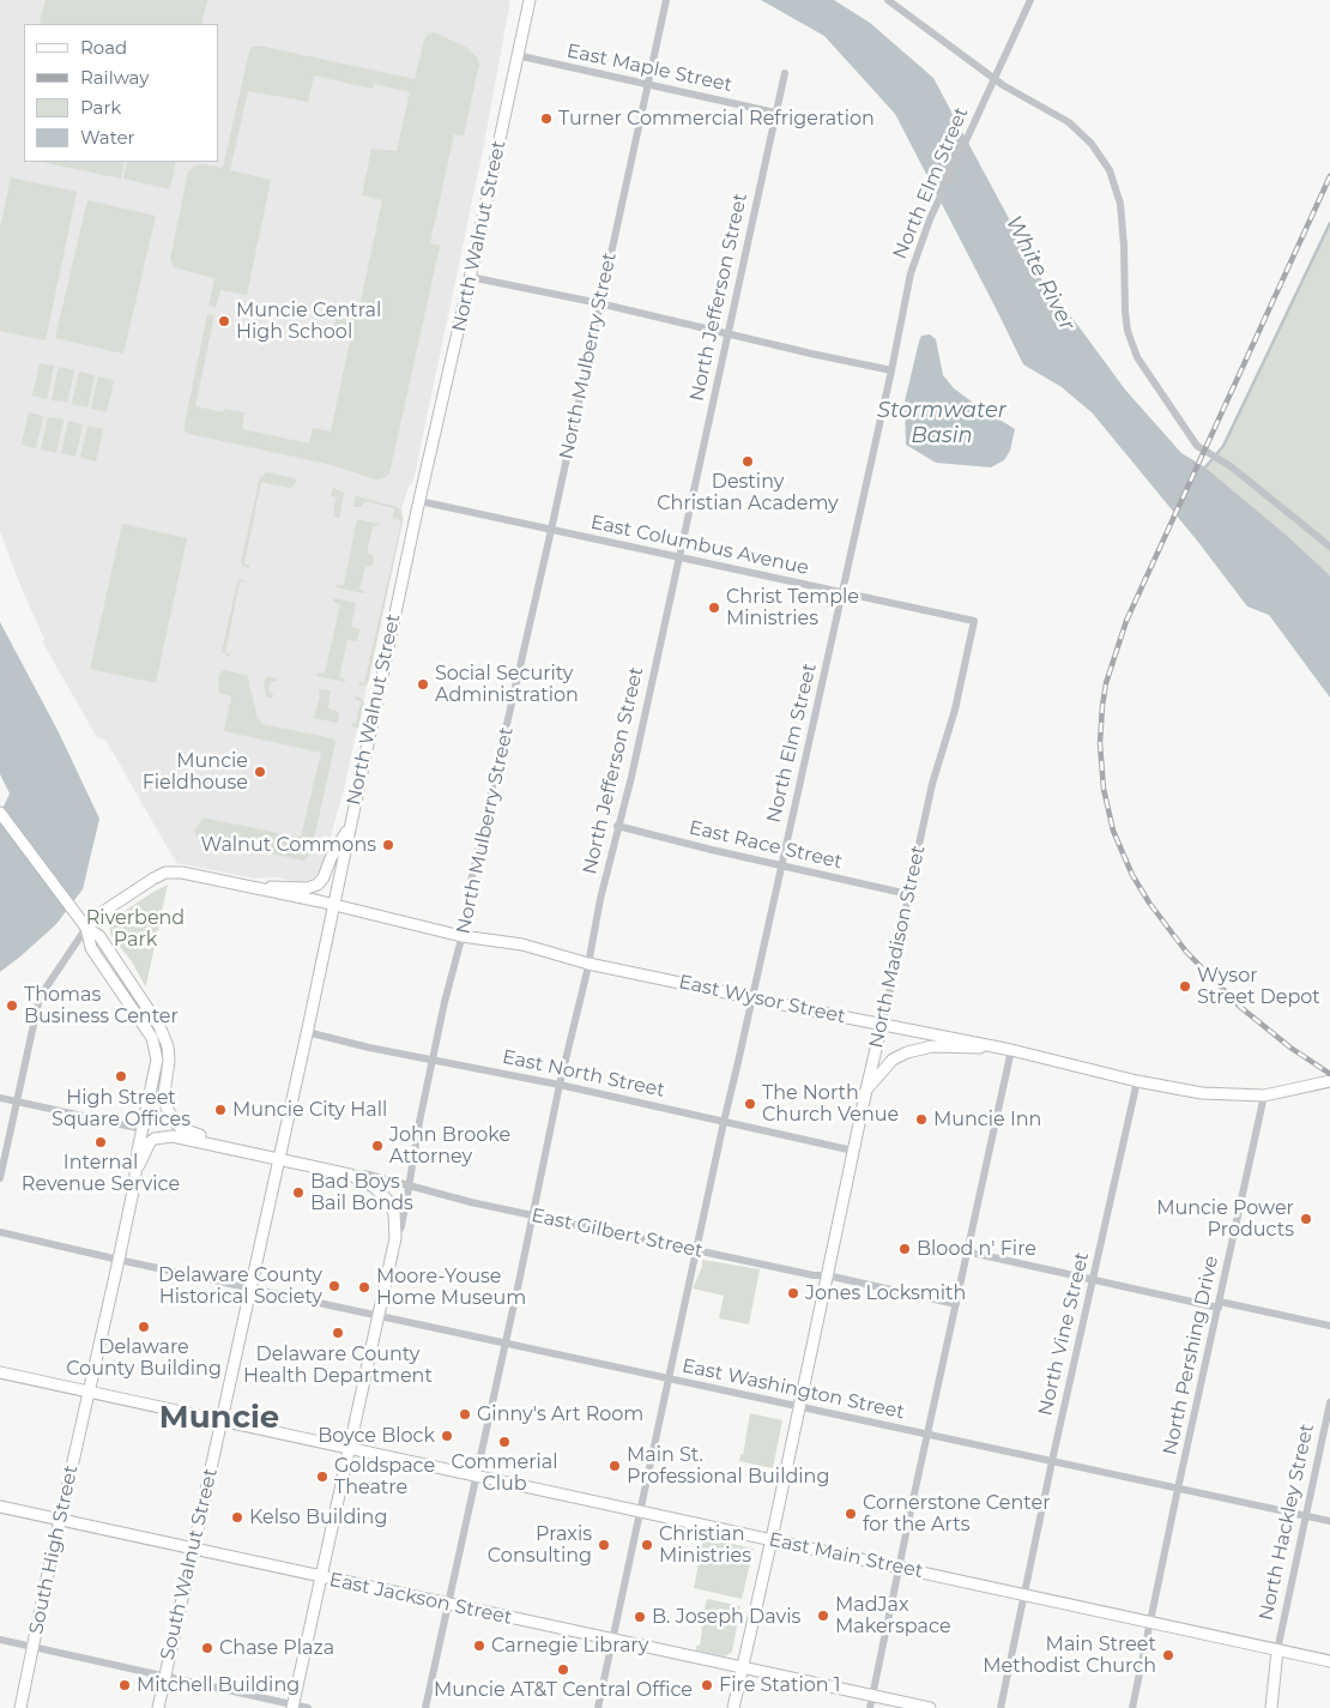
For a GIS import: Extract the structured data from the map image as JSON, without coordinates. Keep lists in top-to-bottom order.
{
  "streets": {
    "main road": [
      "North Walnut Street",
      "North Mulberry Street",
      "North Madison Street",
      "East Wysor Street",
      "East Gilbert Street",
      "South High Street",
      "East Main Street",
      "South Walnut Street",
      "East Jackson Street"
    ],
    "street": [
      "East Maple Street",
      "North Elm Street",
      "North Jefferson Street",
      "East Columbus Avenue",
      "East Race Street",
      "East North Street",
      "North Vine Street",
      "North Pershing Drive",
      "East Washington Street",
      "North Hackley Street"
    ]
  },
  "crossings": [
    ["East Maple Street", "North Walnut Street"],
    ["East Maple Street", "North Jefferson Street"],
    ["East Maple Street", "North Mulberry Street"],
    ["North Elm Street", "East Columbus Avenue"],
    ["North Elm Street", "East Race Street"],
    ["North Elm Street", "East Wysor Street"],
    ["North Elm Street", "East North Street"],
    ["North Elm Street", "East Gilbert Street"],
    ["North Elm Street", "East Washington Street"],
    ["North Elm Street", "East Main Street"],
    ["North Elm Street", "East Jackson Street"],
    ["North Walnut Street", "East Columbus Avenue"],
    ["North Walnut Street", "East Wysor Street"],
    ["North Walnut Street", "East North Street"],
    ["North Walnut Street", "East Gilbert Street"],
    ["North Walnut Street", "East Washington Street"],
    ["North Walnut Street", "East Main Street"],
    ["North Walnut Street", "South Walnut Street"],
    ["North Jefferson Street", "East Columbus Avenue"],
    ["North Jefferson Street", "East Race Street"],
    ["North Jefferson Street", "East Wysor Street"],
    ["North Jefferson Street", "East North Street"],
    ["North Jefferson Street", "East Gilbert Street"],
    ["North Jefferson Street", "East Washington Street"],
    ["North Jefferson Street", "East Main Street"],
    ["North Jefferson Street", "East Jackson Street"],
    ["North Mulberry Street", "East Columbus Avenue"],
    ["North Mulberry Street", "East Wysor Street"],
    ["North Mulberry Street", "East North Street"],
    ["North Mulberry Street", "East Gilbert Street"],
    ["North Mulberry Street", "East Washington Street"],
    ["North Mulberry Street", "East Main Street"],
    ["North Mulberry Street", "East Jackson Street"],
    ["East Columbus Avenue", "North Madison Street"],
    ["East Race Street", "North Madison Street"],
    ["North Madison Street", "East Wysor Street"],
    ["North Madison Street", "East North Street"],
    ["North Madison Street", "East Gilbert Street"],
    ["North Madison Street", "East Washington Street"],
    ["North Madison Street", "East Main Street"],
    ["North Madison Street", "East Jackson Street"],
    ["East Wysor Street", "North Vine Street"],
    ["East Wysor Street", "North Pershing Drive"],
    ["North Vine Street", "East Washington Street"],
    ["North Vine Street", "East Main Street"],
    ["North Pershing Drive", "East Washington Street"],
    ["North Pershing Drive", "East Main Street"],
    ["East Washington Street", "North Hackley Street"],
    ["East Washington Street", "South High Street"],
    ["North Hackley Street", "East Main Street"],
    ["South High Street", "East Main Street"],
    ["South High Street", "East Jackson Street"],
    ["East Main Street", "South Walnut Street"],
    ["South Walnut Street", "East Jackson Street"]
  ],
  "districts": ["Muncie"],
  "water": ["White River", "Stormwater Basin"],
  "parks": ["Riverbend Park"],
  "places": [
    "Turner Commercial Refrigeration",
    "Muncie Central High School",
    "Destiny Christian Academy",
    "Christ Temple Ministries",
    "Social Security Administration",
    "Muncie Fieldhouse",
    "Walnut Commons",
    "Wysor Street Depot",
    "Thomas Business Center",
    "High Street Square Offices",
    "The North Church Venue",
    "Muncie City Hall",
    "Muncie Inn",
    "Internal Revenue Service",
    "John Brooke Attorney",
    "Bad Boys Bail Bonds",
    "Muncie Power Products",
    "Blood n' Fire",
    "Delaware County Historical Society",
    "Moore-Youse Home Museum",
    "Jones Locksmith",
    "Delaware County Building",
    "Delaware County Health Department",
    "Ginny's Art Room",
    "Boyce Block",
    "Commerial Club",
    "Main St. Professional Building",
    "Goldspace Theatre",
    "Cornerstone Center for the Arts",
    "Kelso Building",
    "Praxis Consulting",
    "Christian Ministries",
    "MadJax Makerspace",
    "B. Joseph Davis",
    "Carnegie Library",
    "Chase Plaza",
    "Main Street Methodist Church",
    "Muncie AT&T Central Office",
    "Mitchell Building",
    "Fire Station 1"
  ],
  "legend": [
    "Road",
    "Railway",
    "Park",
    "Water"
  ]
}
